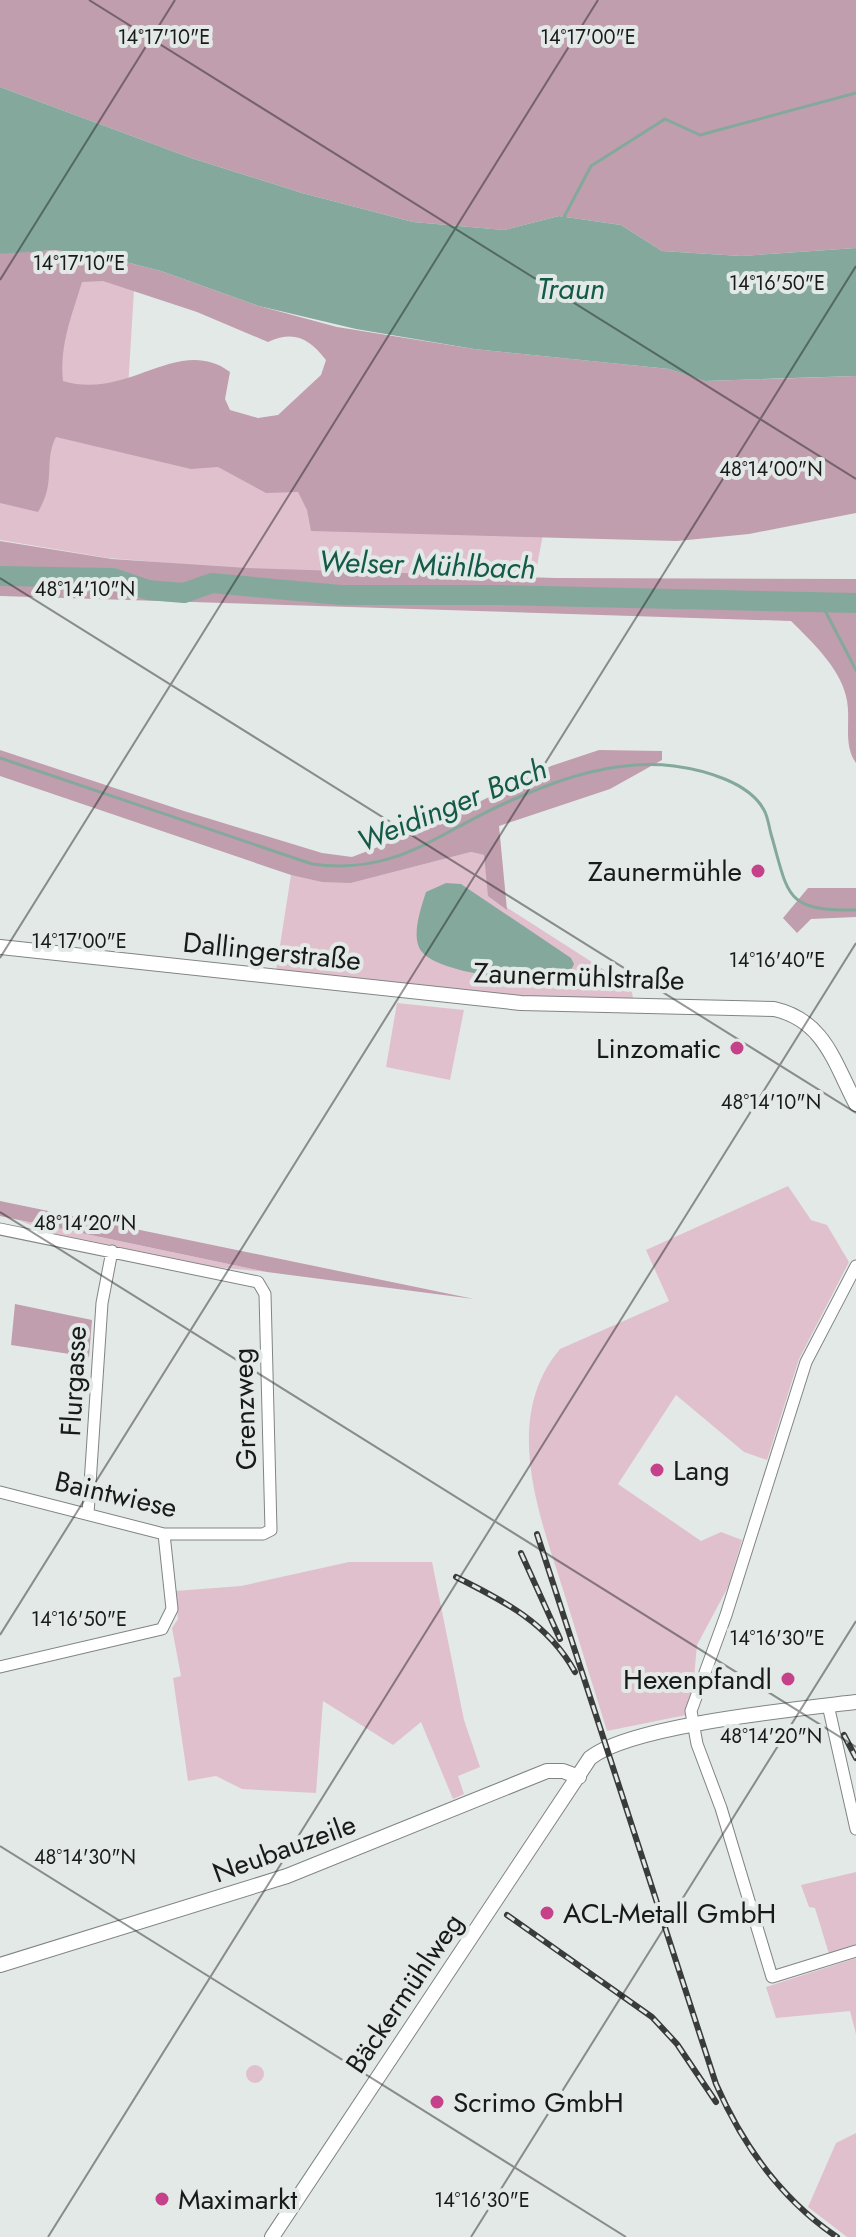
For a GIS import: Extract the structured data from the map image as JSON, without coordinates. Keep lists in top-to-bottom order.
{
  "streets": {
    "street": [
      "Dallingerstraße",
      "Zaunermühlstraße",
      "Flurgasse",
      "Grenzweg",
      "Baintwiese",
      "Neubauzeile",
      "Bäckermühlweg"
    ]
  },
  "crossings": [
    ["Dallingerstraße", "Zaunermühlstraße"],
    ["Flurgasse", "Grenzweg"],
    ["Flurgasse", "Baintwiese"],
    ["Grenzweg", "Baintwiese"],
    ["Neubauzeile", "Bäckermühlweg"]
  ],
  "water": ["Traun", "Welser Mühlbach", "Weidinger Bach"],
  "places": [
    "Zaunermühle",
    "Linzomatic",
    "Lang",
    "Hexenpfandl",
    "ACL-Metall GmbH",
    "Scrimo GmbH",
    "Maximarkt"
  ],
  "coordinates": [
    "14°17'10\"E",
    "14°17'00\"E",
    "14°16'50\"E",
    "48°14'00\"N",
    "48°14'10\"N",
    "14°16'40\"E",
    "48°14'20\"N",
    "14°16'30\"E",
    "48°14'30\"N"
  ]
}
